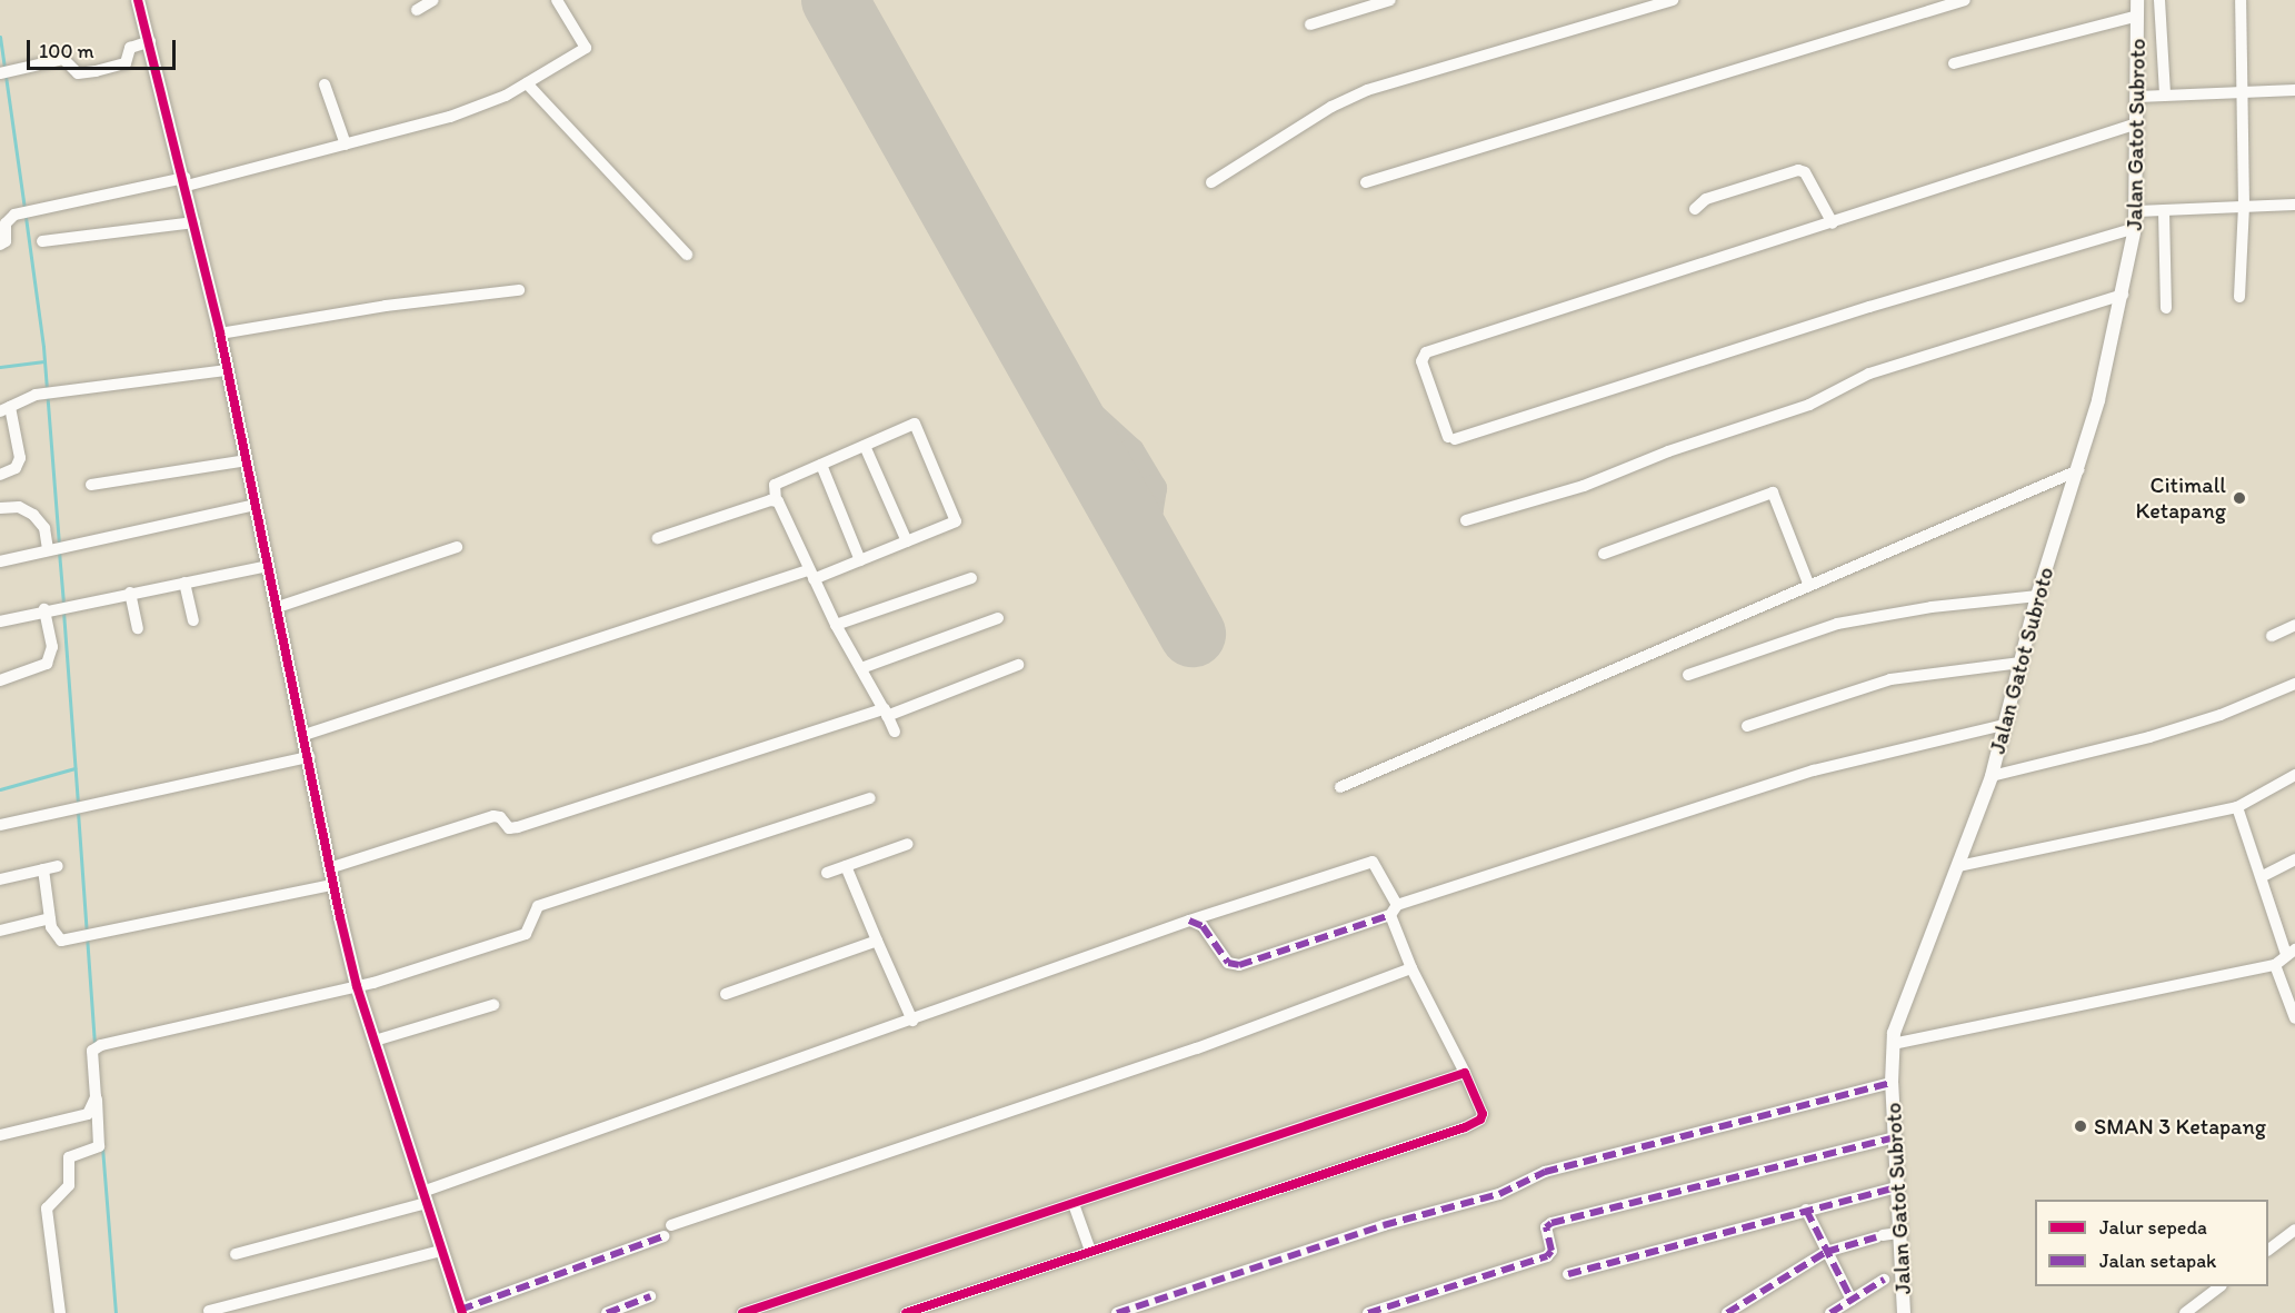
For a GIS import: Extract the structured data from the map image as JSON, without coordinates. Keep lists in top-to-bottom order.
{
  "streets": {
    "street": ["Jalan Gatot Subroto"]
  },
  "places": ["Citimall Ketapang", "SMAN 3 Ketapang"],
  "legend": ["Jalur sepeda", "Jalan setapak"],
  "scale_bar": "100 m"
}
